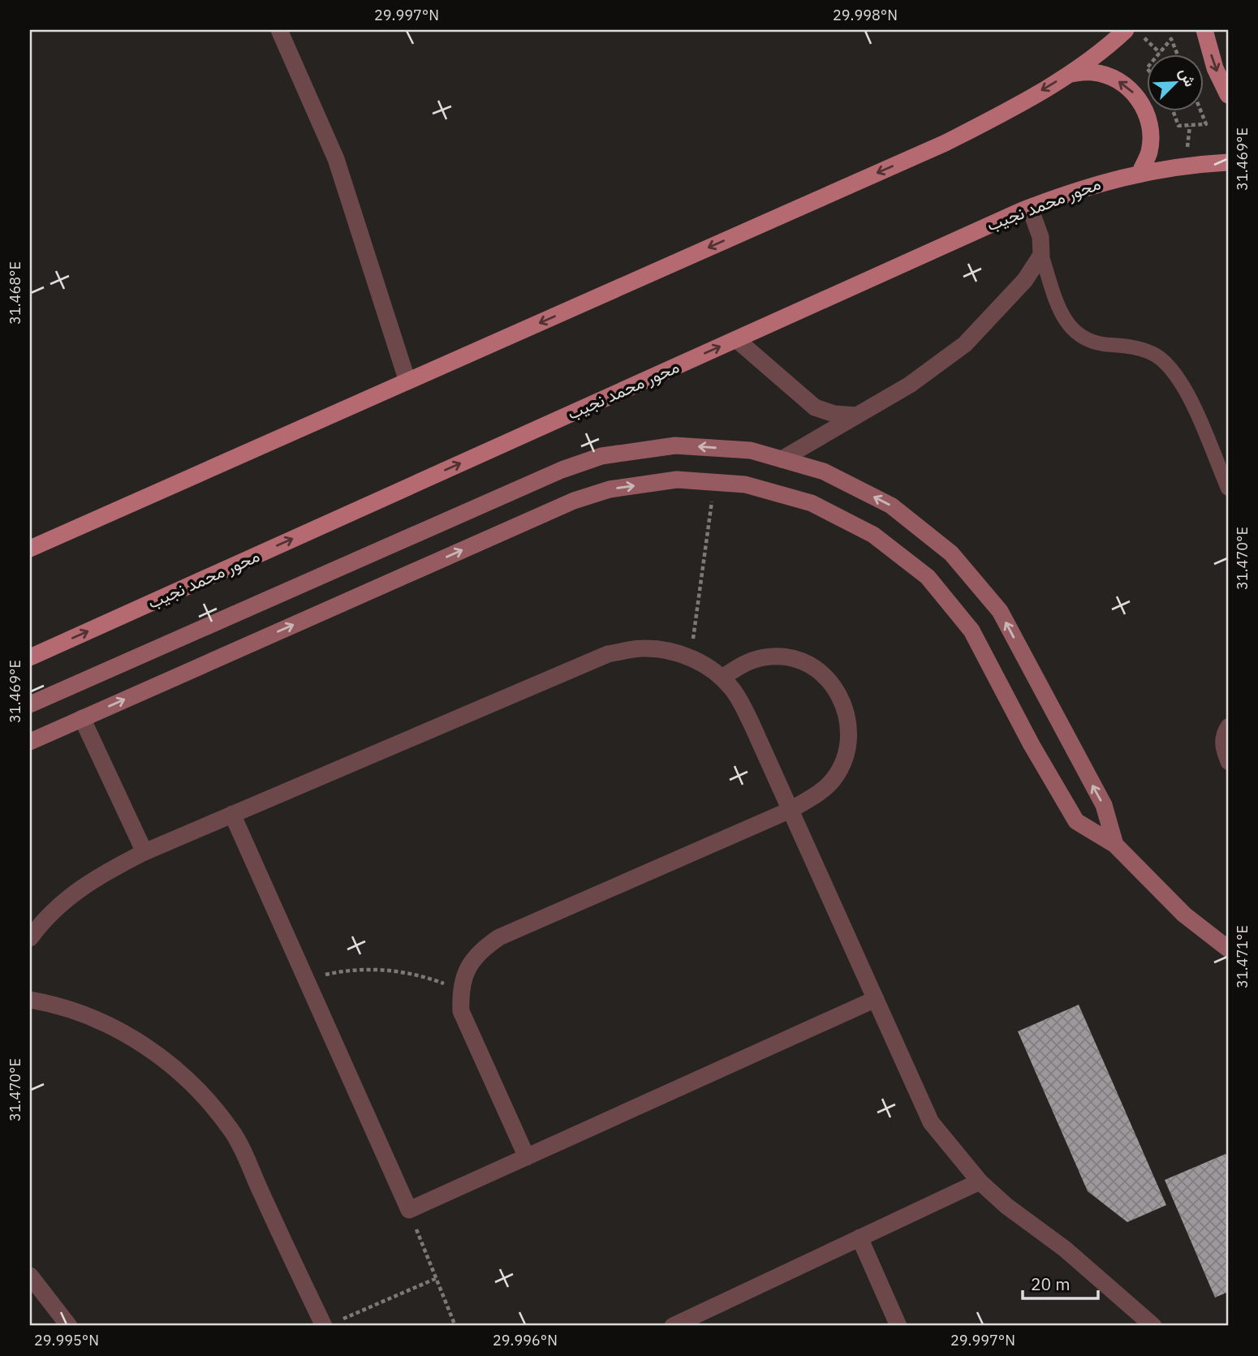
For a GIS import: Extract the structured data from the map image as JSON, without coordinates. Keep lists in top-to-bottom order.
{
  "streets": {
    "main road": ["محور محمد نجيب"]
  },
  "scale_bar": "20 m",
  "north": "top right",
  "coordinates": [
    "29.997°N",
    "29.998°N",
    "31.469°E",
    "31.468°E",
    "31.470°E",
    "31.471°E",
    "29.995°N",
    "29.996°N"
  ]
}
